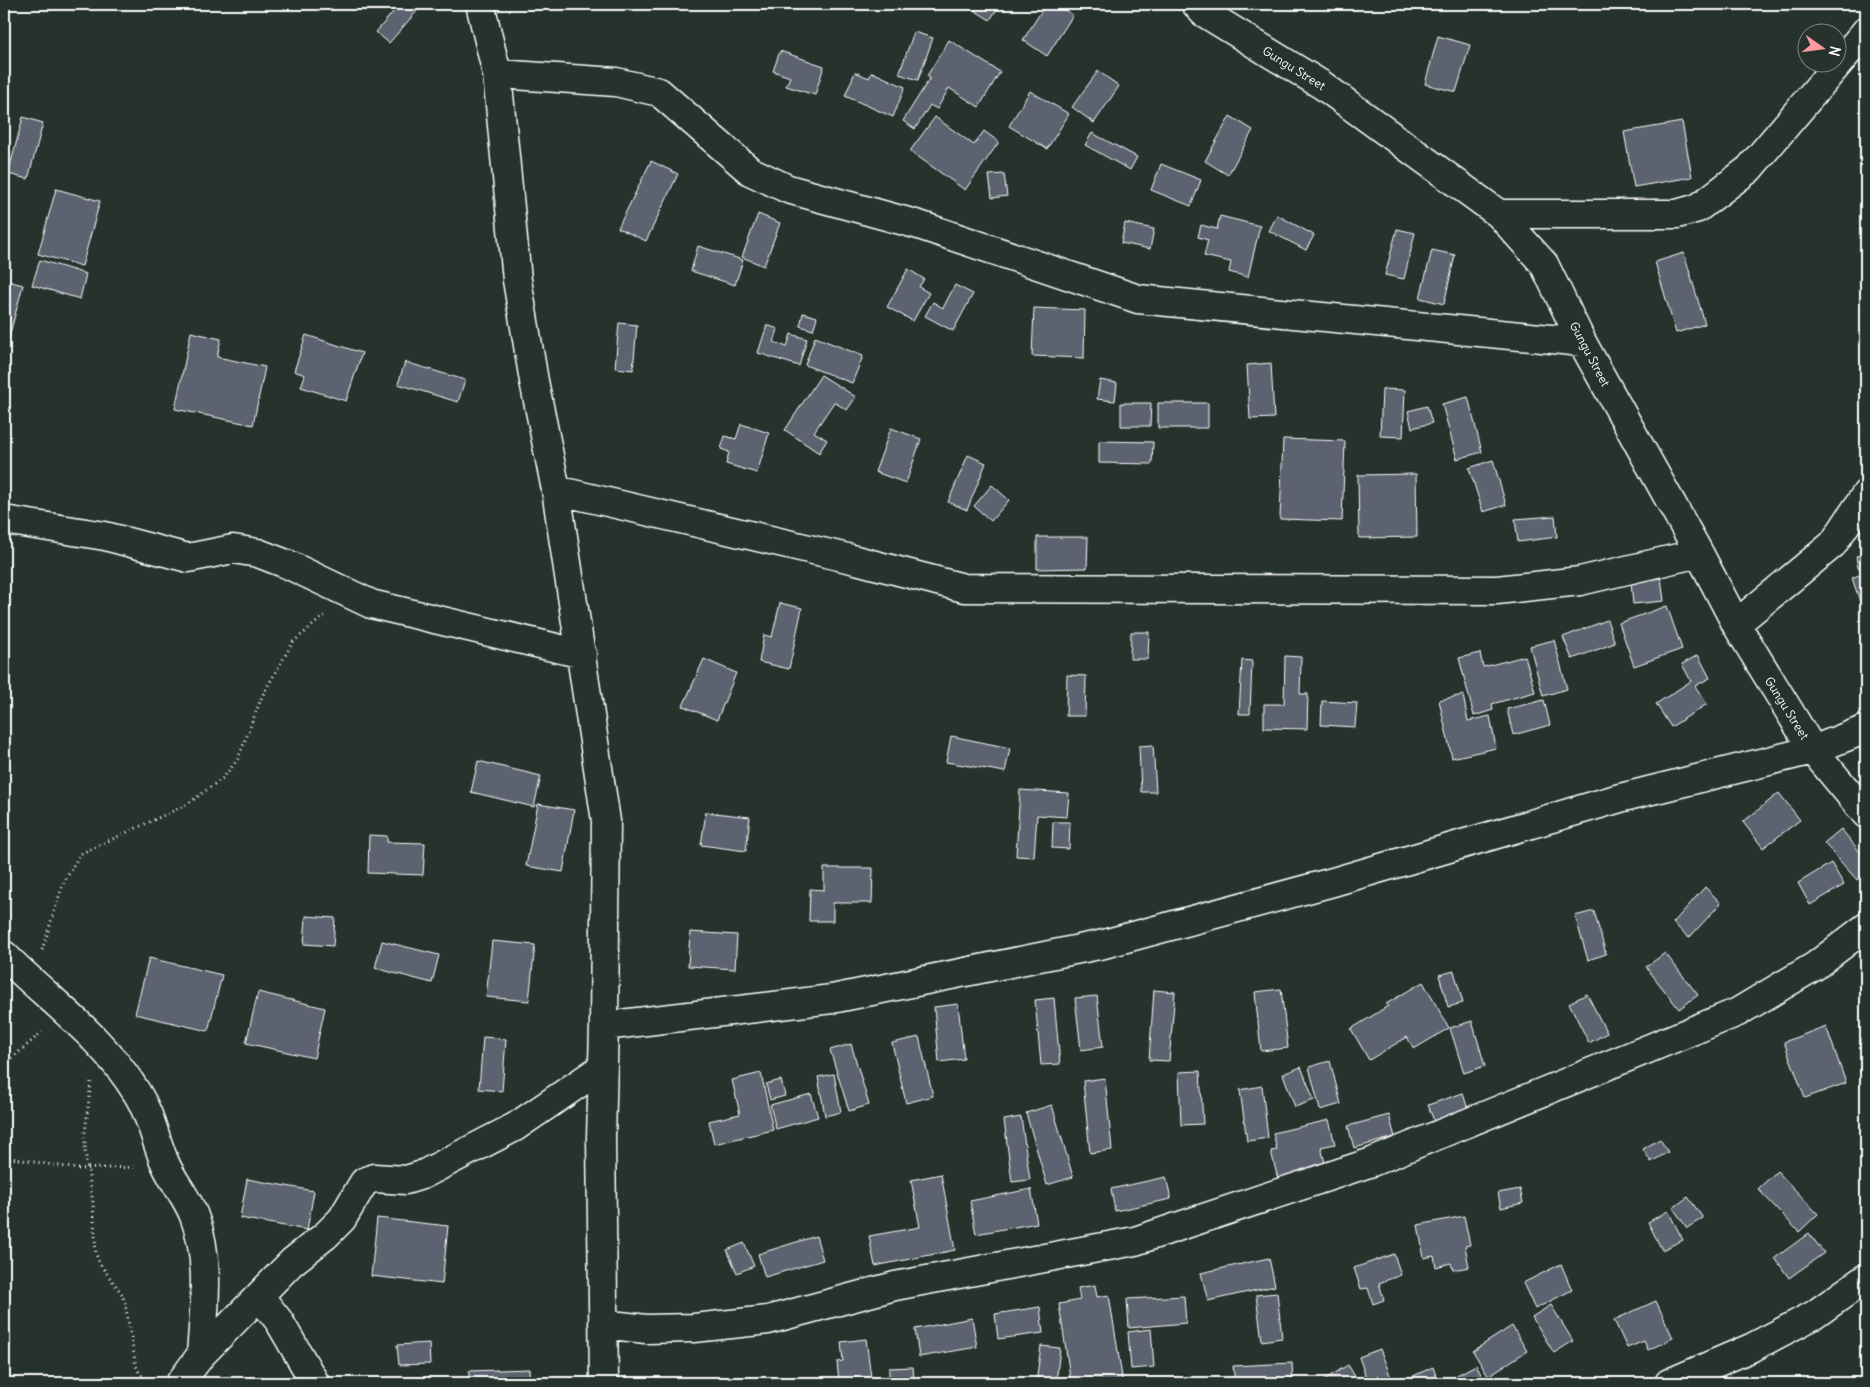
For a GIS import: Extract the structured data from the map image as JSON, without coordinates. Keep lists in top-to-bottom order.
{
  "streets": {
    "street": ["Gungu Street"]
  },
  "north": "right"
}
